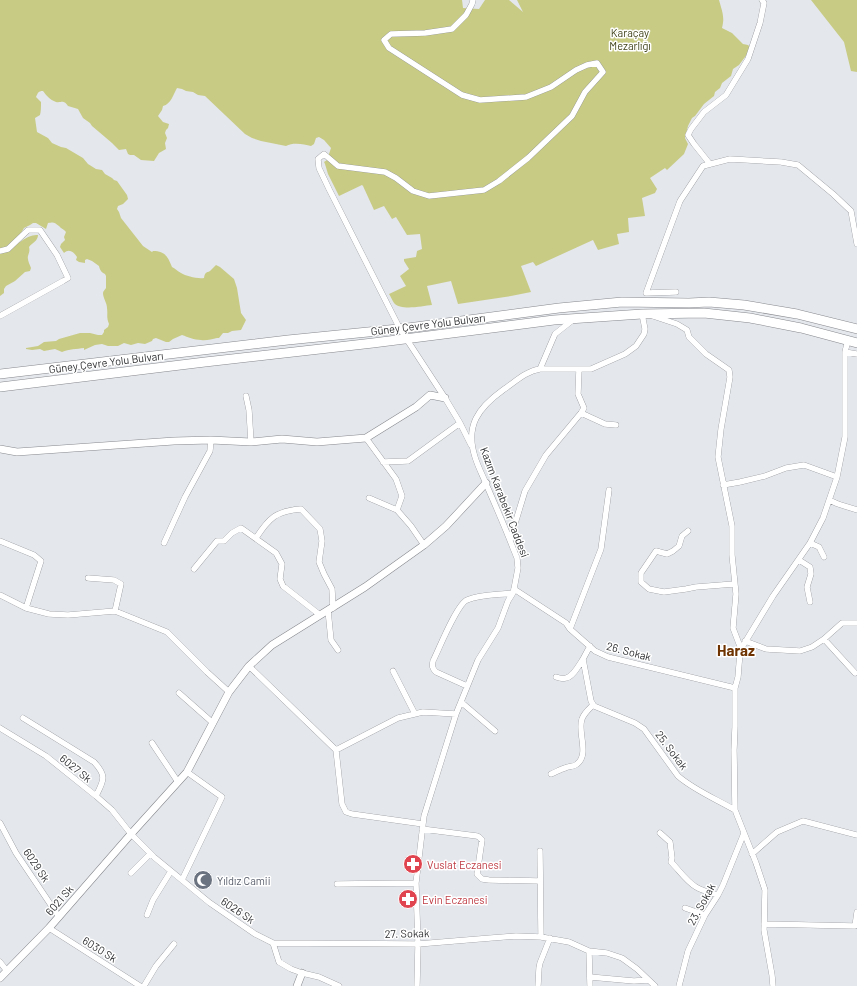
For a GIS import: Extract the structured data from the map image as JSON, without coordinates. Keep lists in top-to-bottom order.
{
  "streets": {
    "highway": ["Güney Çevre Yolu Bulvarı"],
    "street": [
      "Kazım Karabekir Caddesi",
      "26. Sokak",
      "25. Sokak",
      "6027 Sk",
      "6029 Sk",
      "6021 Sk",
      "23. Sokak",
      "6026 Sk",
      "27. Sokak",
      "6030 Sk"
    ]
  },
  "crossings": [
    ["Güney Çevre Yolu Bulvarı", "Kazım Karabekir Caddesi"],
    ["Kazım Karabekir Caddesi", "26. Sokak"],
    ["Kazım Karabekir Caddesi", "6021 Sk"],
    ["Kazım Karabekir Caddesi", "27. Sokak"],
    ["6027 Sk", "6021 Sk"],
    ["6027 Sk", "6026 Sk"],
    ["6029 Sk", "6021 Sk"],
    ["6021 Sk", "6026 Sk"],
    ["6021 Sk", "6030 Sk"],
    ["6026 Sk", "27. Sokak"]
  ],
  "districts": ["Haraz"],
  "parks": ["Karaçay Mezarlığı"],
  "places": {
    "pharmacy": ["Vuslat Eczanesi", "Evin Eczanesi"],
    "mosque": ["Yıldız Camii"]
  }
}
